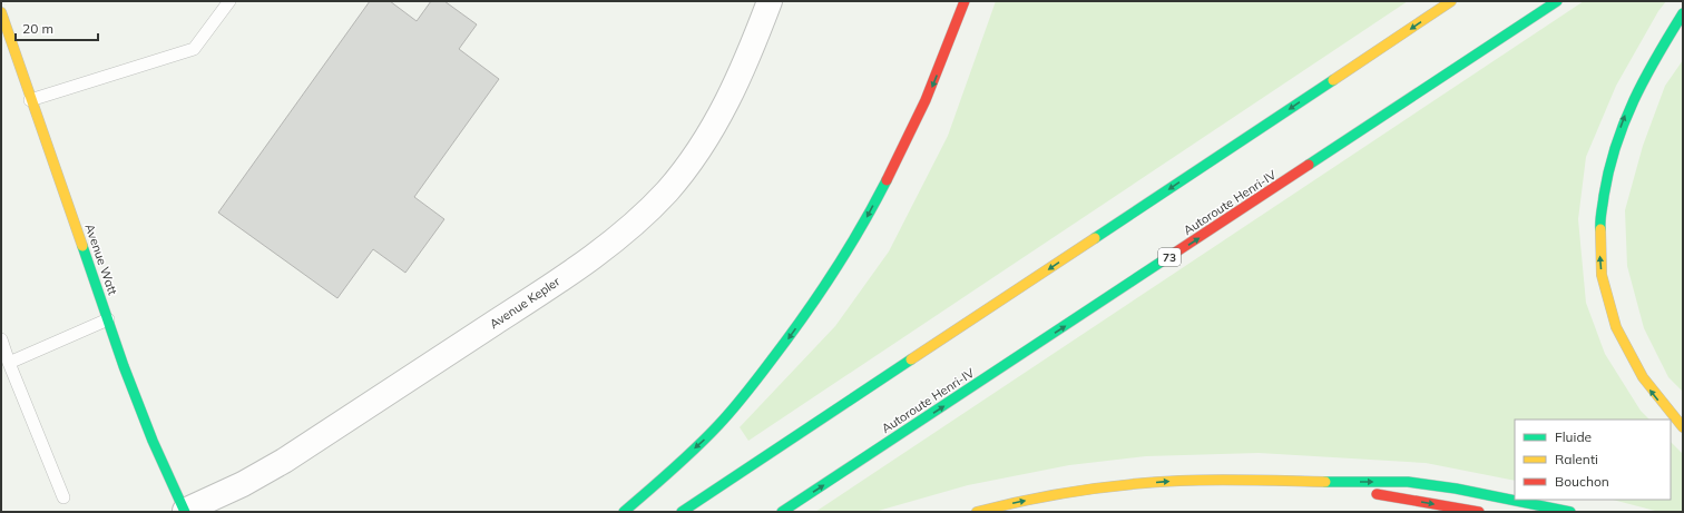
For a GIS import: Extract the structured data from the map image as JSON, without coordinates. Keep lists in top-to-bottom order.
{
  "streets": {
    "main road": ["Autoroute Henri-IV", "73", "Avenue Watt"],
    "street": ["Avenue Kepler"]
  },
  "crossings": [
    ["Avenue Watt", "Avenue Kepler"]
  ],
  "legend": ["Fluide", "Ralenti", "Bouchon"],
  "scale_bar": "20 m"
}
